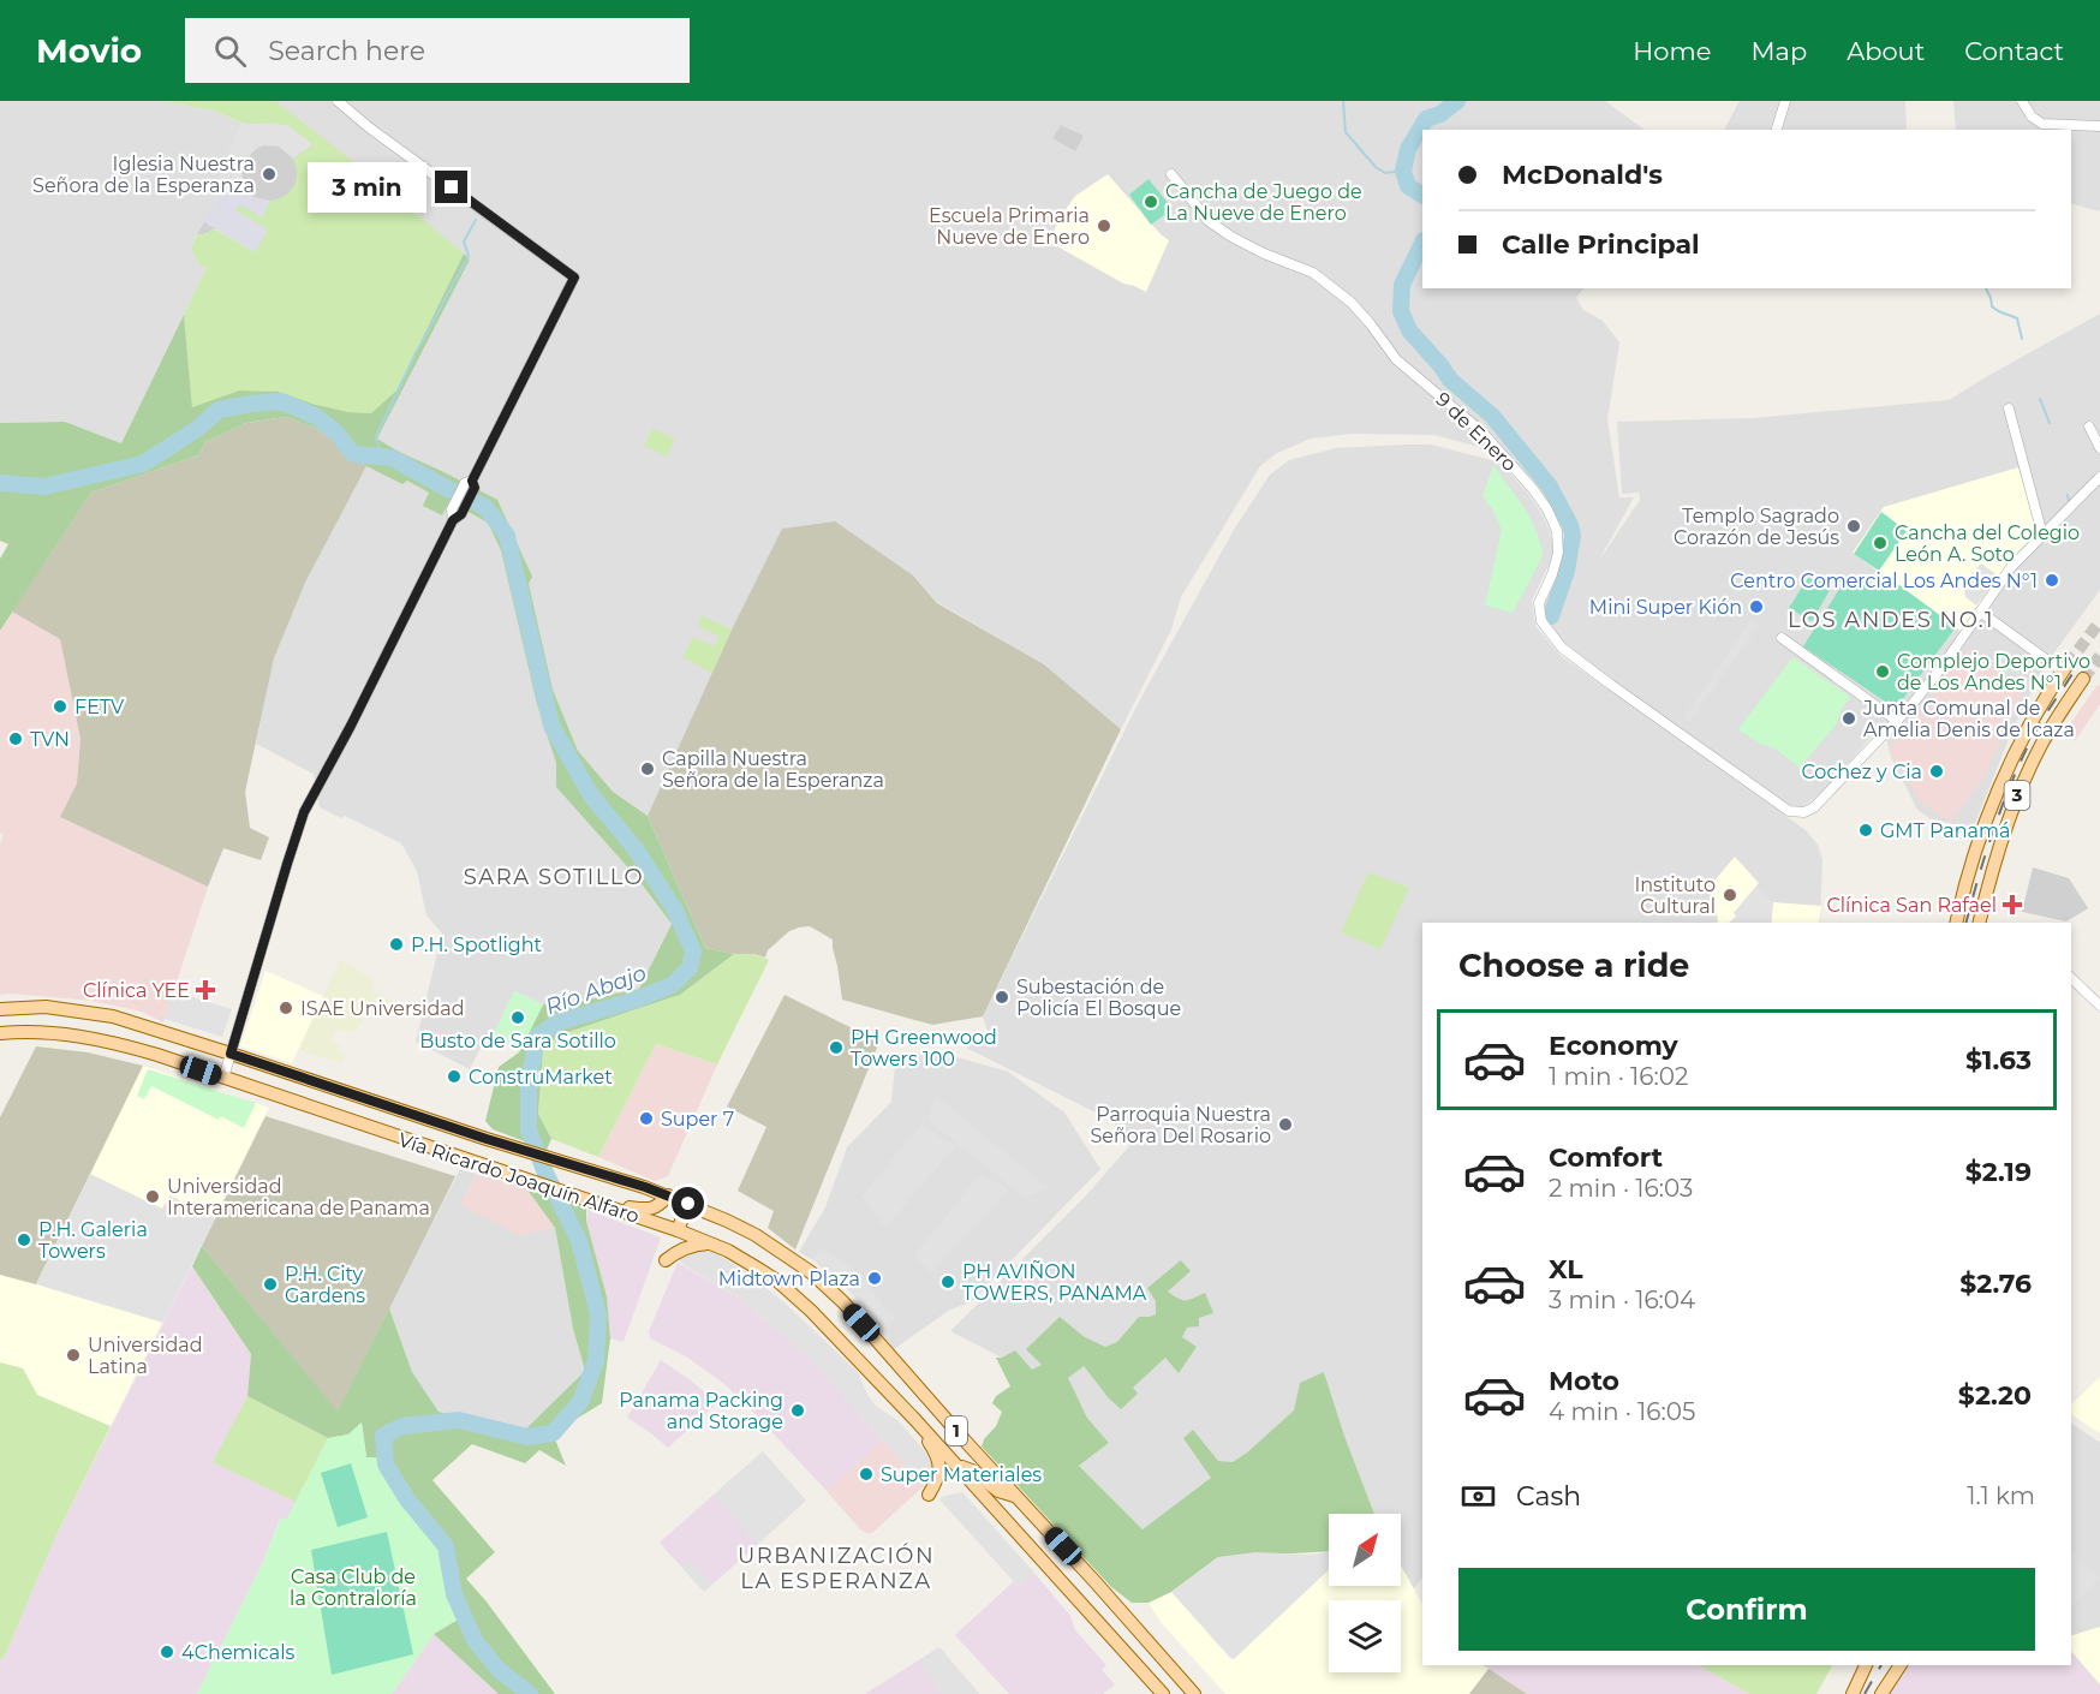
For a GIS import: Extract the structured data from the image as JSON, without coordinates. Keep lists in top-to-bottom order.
{
  "streets": {
    "main road": ["3", "Vía Ricardo Joaquín Alfaro", "1"],
    "street": ["9 de Enero"]
  },
  "districts": ["LOS ANDES NO.1", "SARA SOTILLO", "URBANIZACIÓN LA ESPERANZA"],
  "water": ["Río Abajo"],
  "parks": ["Casa Club de la Contraloría"],
  "places": {
    "other": [
      "Iglesia Nuestra Señora de la Esperanza",
      "Cancha de Juego de La Nueve de Enero",
      "Escuela Primaria Nueve de Enero",
      "Templo Sagrado Corazón de Jesús",
      "Cancha del Colegio León A. Soto",
      "Centro Comercial Los Andes N°1",
      "Mini Super Kión",
      "Complejo Deportivo de Los Andes N°1",
      "FETV",
      "Junta Comunal de Amelia Denis de Icaza",
      "TVN",
      "Capilla Nuestra Señora de la Esperanza",
      "Cochez y Cia",
      "GMT Panamá",
      "Instituto Cultural",
      "P.H. Spotlight",
      "Subestación de Policía El Bosque",
      "ISAE Universidad",
      "Busto de Sara Sotillo",
      "PH Greenwood Towers 100",
      "ConstruMarket",
      "Super 7",
      "Parroquia Nuestra Señora Del Rosario",
      "Universidad Interamericana de Panama",
      "P.H. Galeria Towers",
      "Midtown Plaza",
      "PH AVIÑON TOWERS, PANAMA",
      "P.H. City Gardens",
      "Universidad Latina",
      "Panama Packing and Storage",
      "Super Materiales",
      "4Chemicals"
    ],
    "health": ["Clínica San Rafael", "Clínica YEE"]
  },
  "north": "top right",
  "page": {
    "header": "Movio",
    "search": "Search here",
    "nav": [
      "Home",
      "Map",
      "About",
      "Contact"
    ],
    "banner": ["McDonald's", "Calle Principal"],
    "bubble": "3 min",
    "heading": "Choose a ride",
    "list": [
      {
        "name": "Economy",
        "note": "1 min · 16:02",
        "value": "$1.63"
      },
      {
        "name": "Comfort",
        "note": "2 min · 16:03",
        "value": "$2.19"
      },
      {
        "name": "XL",
        "note": "3 min · 16:04",
        "value": "$2.76"
      },
      {
        "name": "Moto",
        "note": "4 min · 16:05",
        "value": "$2.20"
      }
    ],
    "pay": ["Cash", "1.1 km"],
    "buttons": "Confirm"
  }
}
